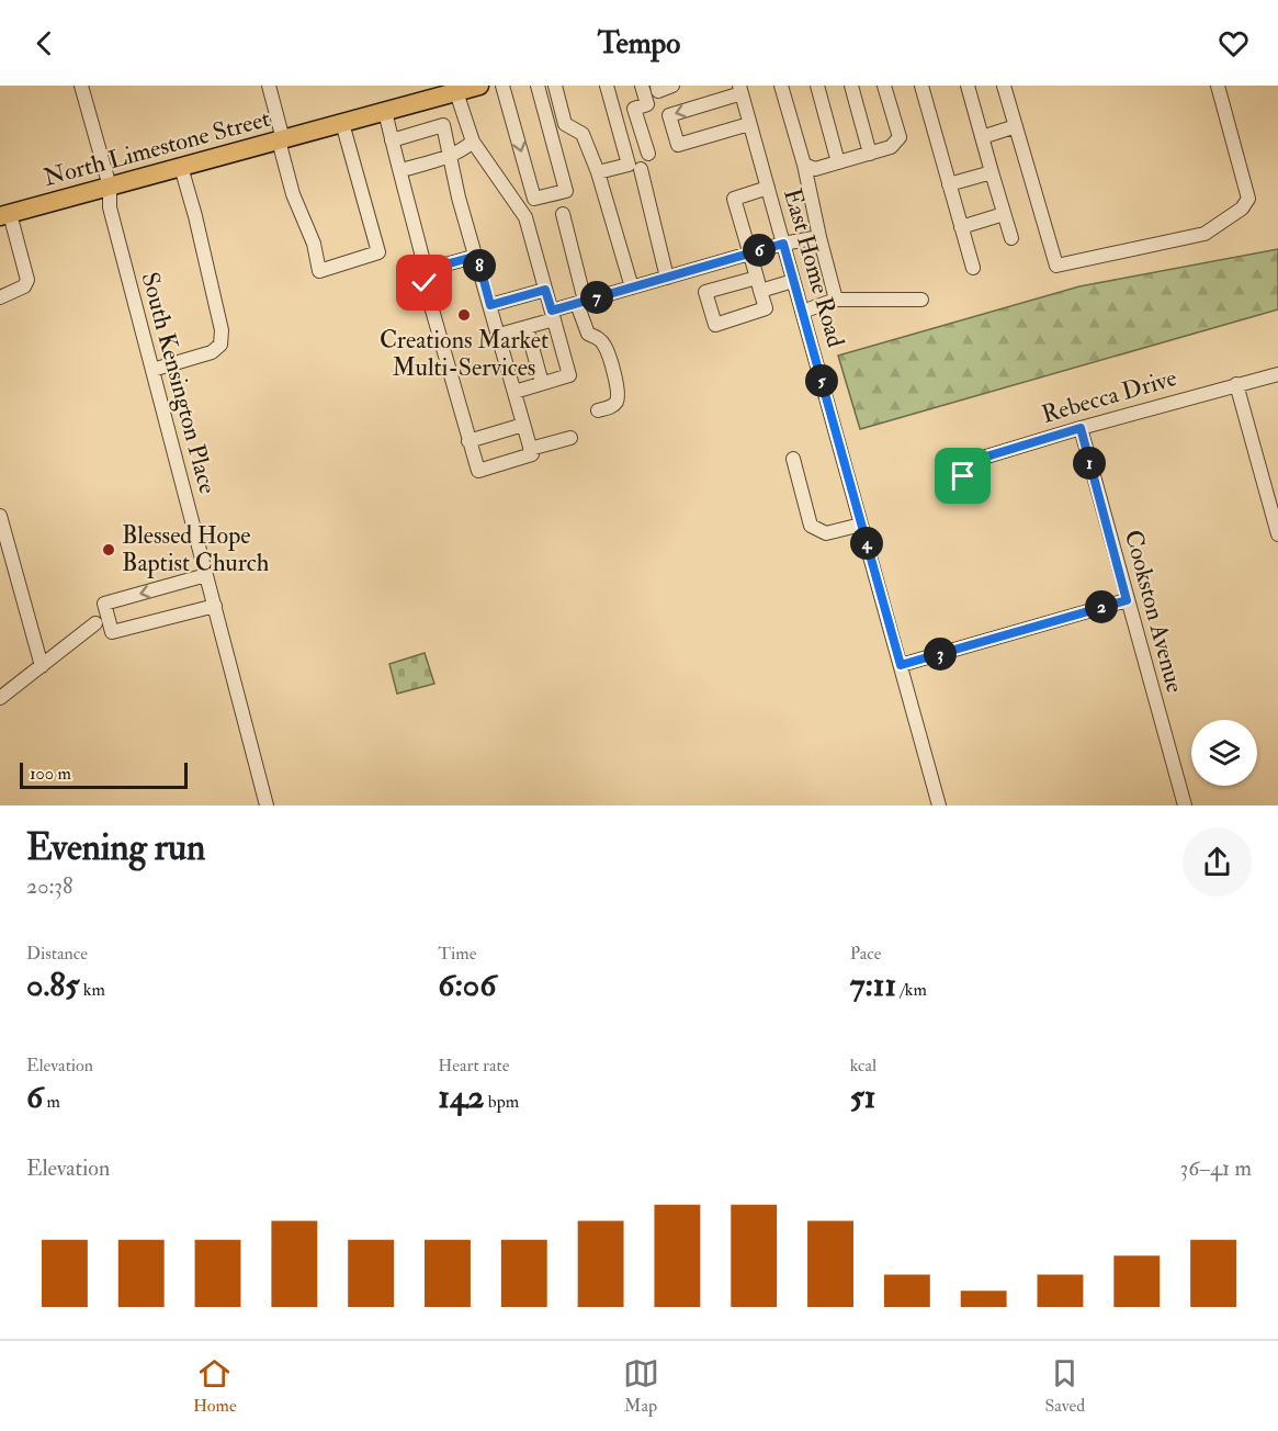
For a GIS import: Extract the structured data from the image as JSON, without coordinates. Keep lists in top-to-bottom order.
{
  "streets": {
    "main road": ["North Limestone Street"],
    "street": [
      "East Home Road",
      "South Kensington Place",
      "Rebecca Drive",
      "Cookston Avenue"
    ]
  },
  "crossings": [
    ["North Limestone Street", "South Kensington Place"],
    ["Rebecca Drive", "Cookston Avenue"]
  ],
  "places": ["Creations Market Multi-Services", "Blessed Hope Baptist Church"],
  "scale_bar": "100 m",
  "page": {
    "header": "Tempo",
    "pins": [
      "6",
      "8",
      "7",
      "5",
      "1",
      "4",
      "2",
      "3"
    ],
    "scale": "100 m",
    "heading": ["Evening run", "20:38"],
    "stats": [
      ["Distance", "0.85 km"],
      ["Time", "6:06"],
      ["Pace", "7:11 /km"],
      ["Elevation", "6 m"],
      ["Heart rate", "142 bpm"],
      ["kcal", "51"]
    ],
    "chart": ["Elevation", "36–41 m"],
    "tabs": ["Home", "Map", "Saved"]
  }
}
